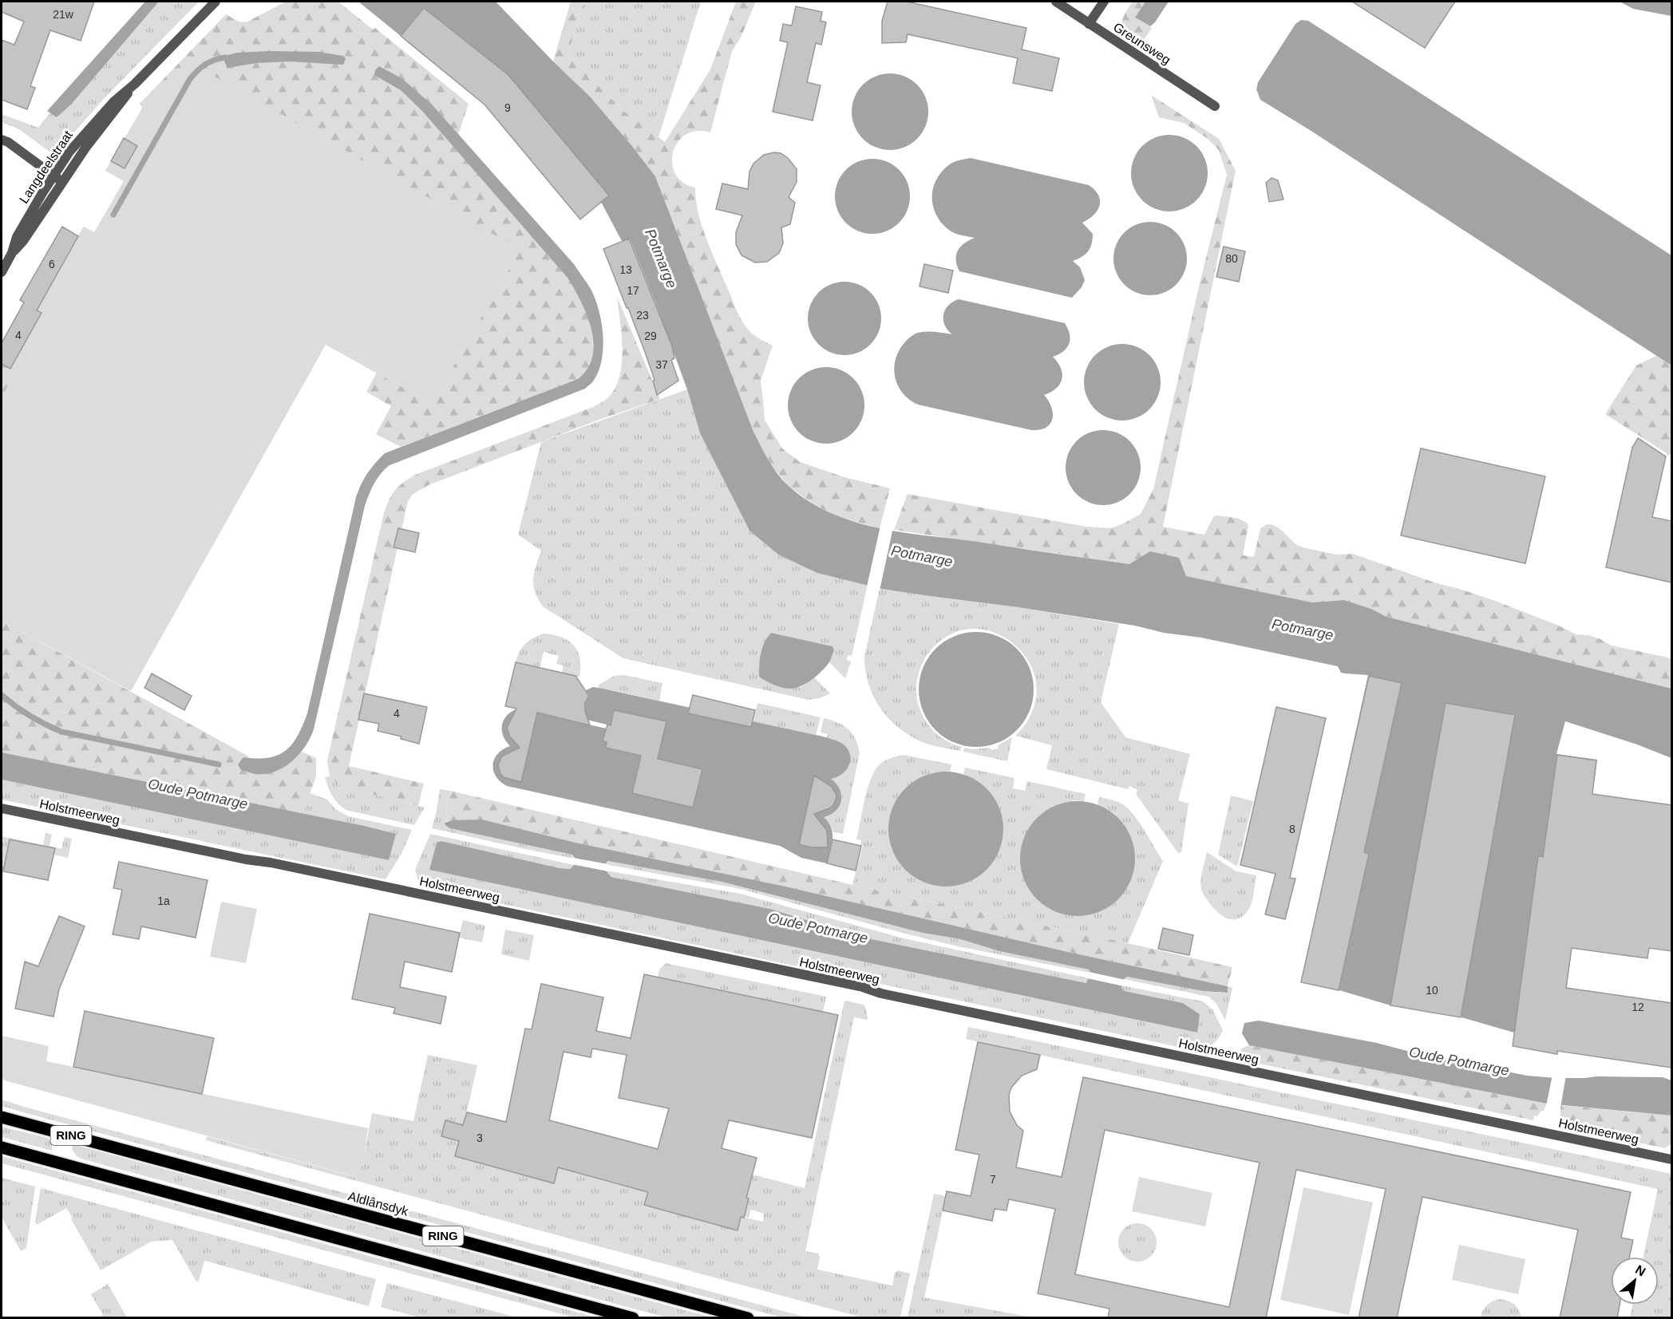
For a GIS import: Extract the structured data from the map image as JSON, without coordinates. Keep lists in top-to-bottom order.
{
  "streets": {
    "main road": ["RING", "Aldlânsdyk"],
    "street": ["Greunsweg", "Langdeelstraat", "Holstmeerweg"]
  },
  "water": ["Potmarge", "Oude Potmarge"],
  "house_numbers": [
    "21w",
    "9",
    "80",
    "6",
    "13",
    "17",
    "23",
    "4",
    "29",
    "37",
    "4",
    "8",
    "1a",
    "10",
    "12",
    "3",
    "7"
  ],
  "north": "top right"
}
